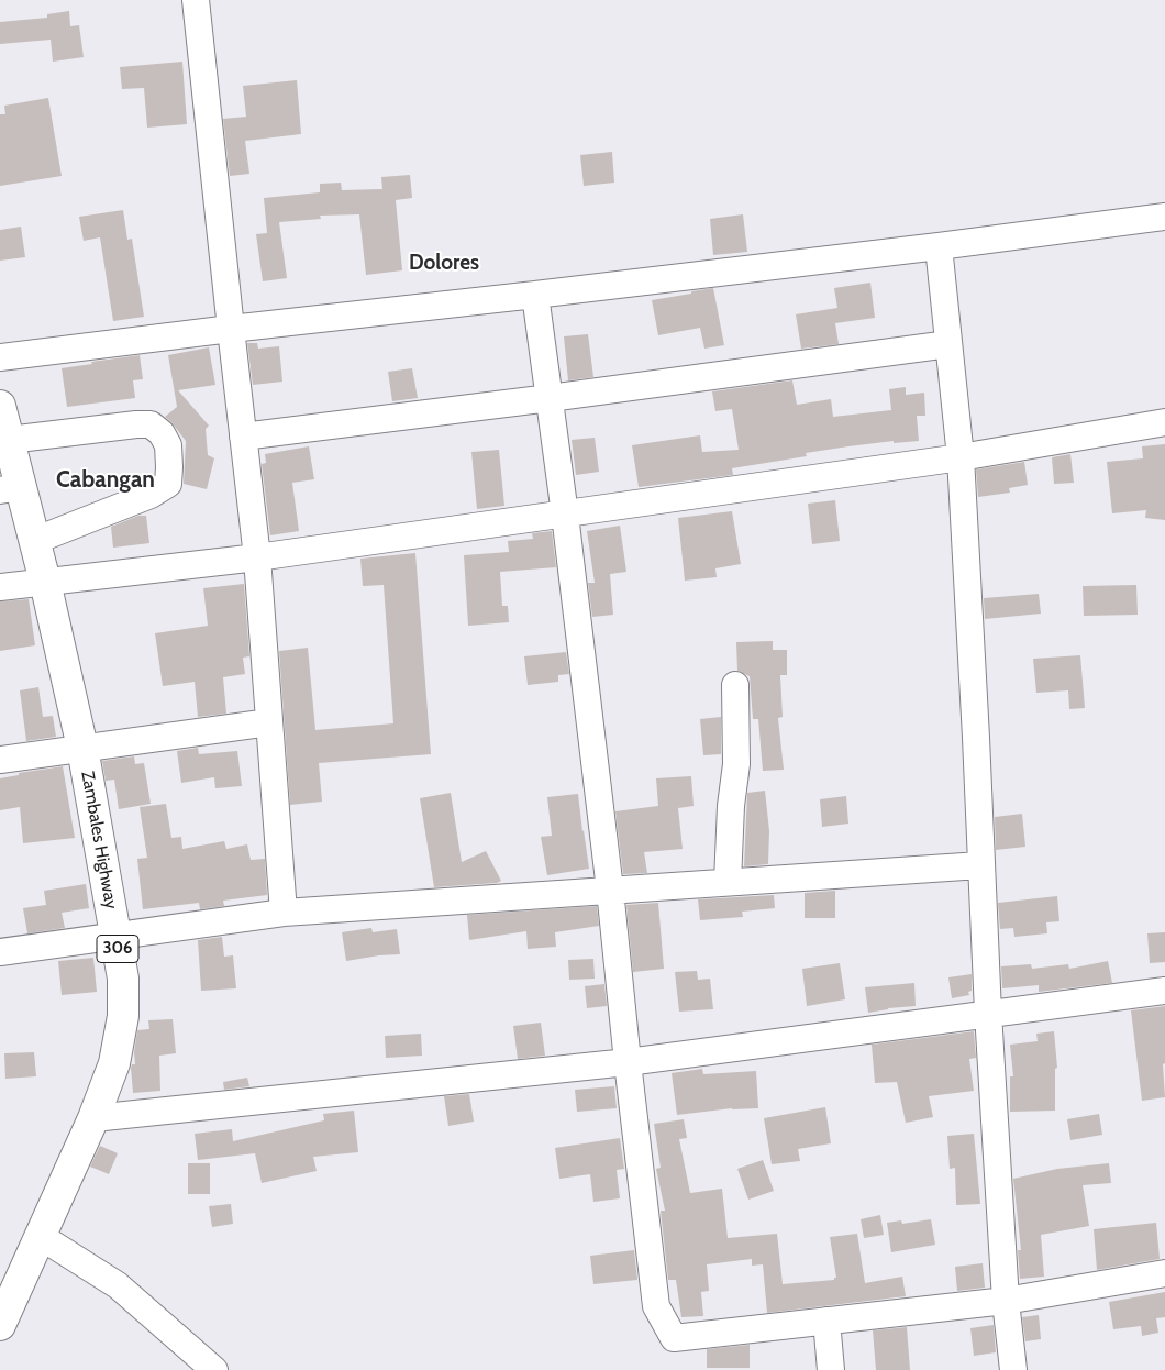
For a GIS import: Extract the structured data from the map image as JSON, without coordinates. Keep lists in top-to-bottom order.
{
  "streets": {
    "main road": ["Zambales Highway", "306"]
  },
  "districts": ["Dolores", "Cabangan"]
}
